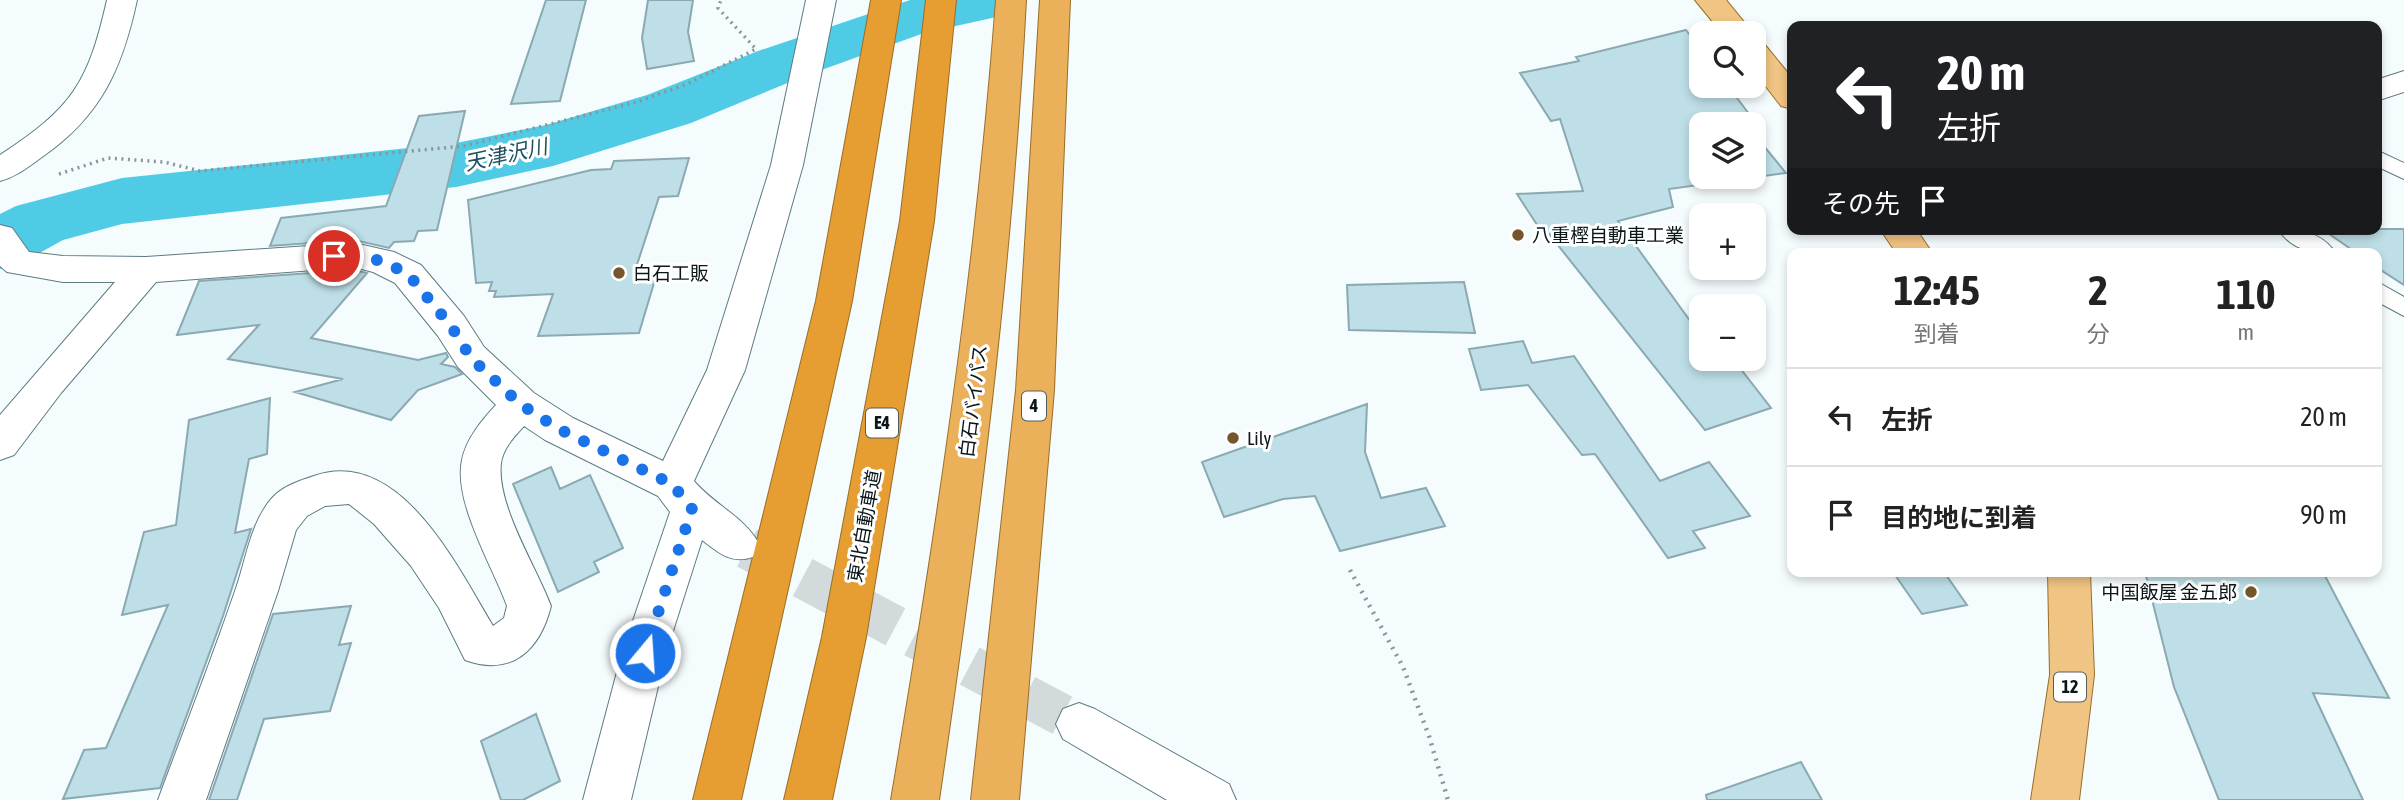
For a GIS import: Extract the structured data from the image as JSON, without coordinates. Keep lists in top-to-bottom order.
{
  "streets": {
    "highway": [
      "白石バイパス",
      "4",
      "E4",
      "東北自動車道"
    ],
    "main road": ["12"]
  },
  "water": ["天津沢川"],
  "places": [
    "八重樫自動車工業",
    "白石工販",
    "Lily",
    "中国飯屋 金五郎"
  ],
  "page": {
    "map_buttons": ["+", "−"],
    "turn": ["20 m", "左折"],
    "then": "その先",
    "eta": [
      "12:45",
      "到着",
      "2",
      "分",
      "110",
      "m"
    ],
    "list": [
      {
        "name": "左折",
        "value": "20 m"
      },
      {
        "name": "目的地に到着",
        "value": "90 m"
      }
    ]
  }
}
